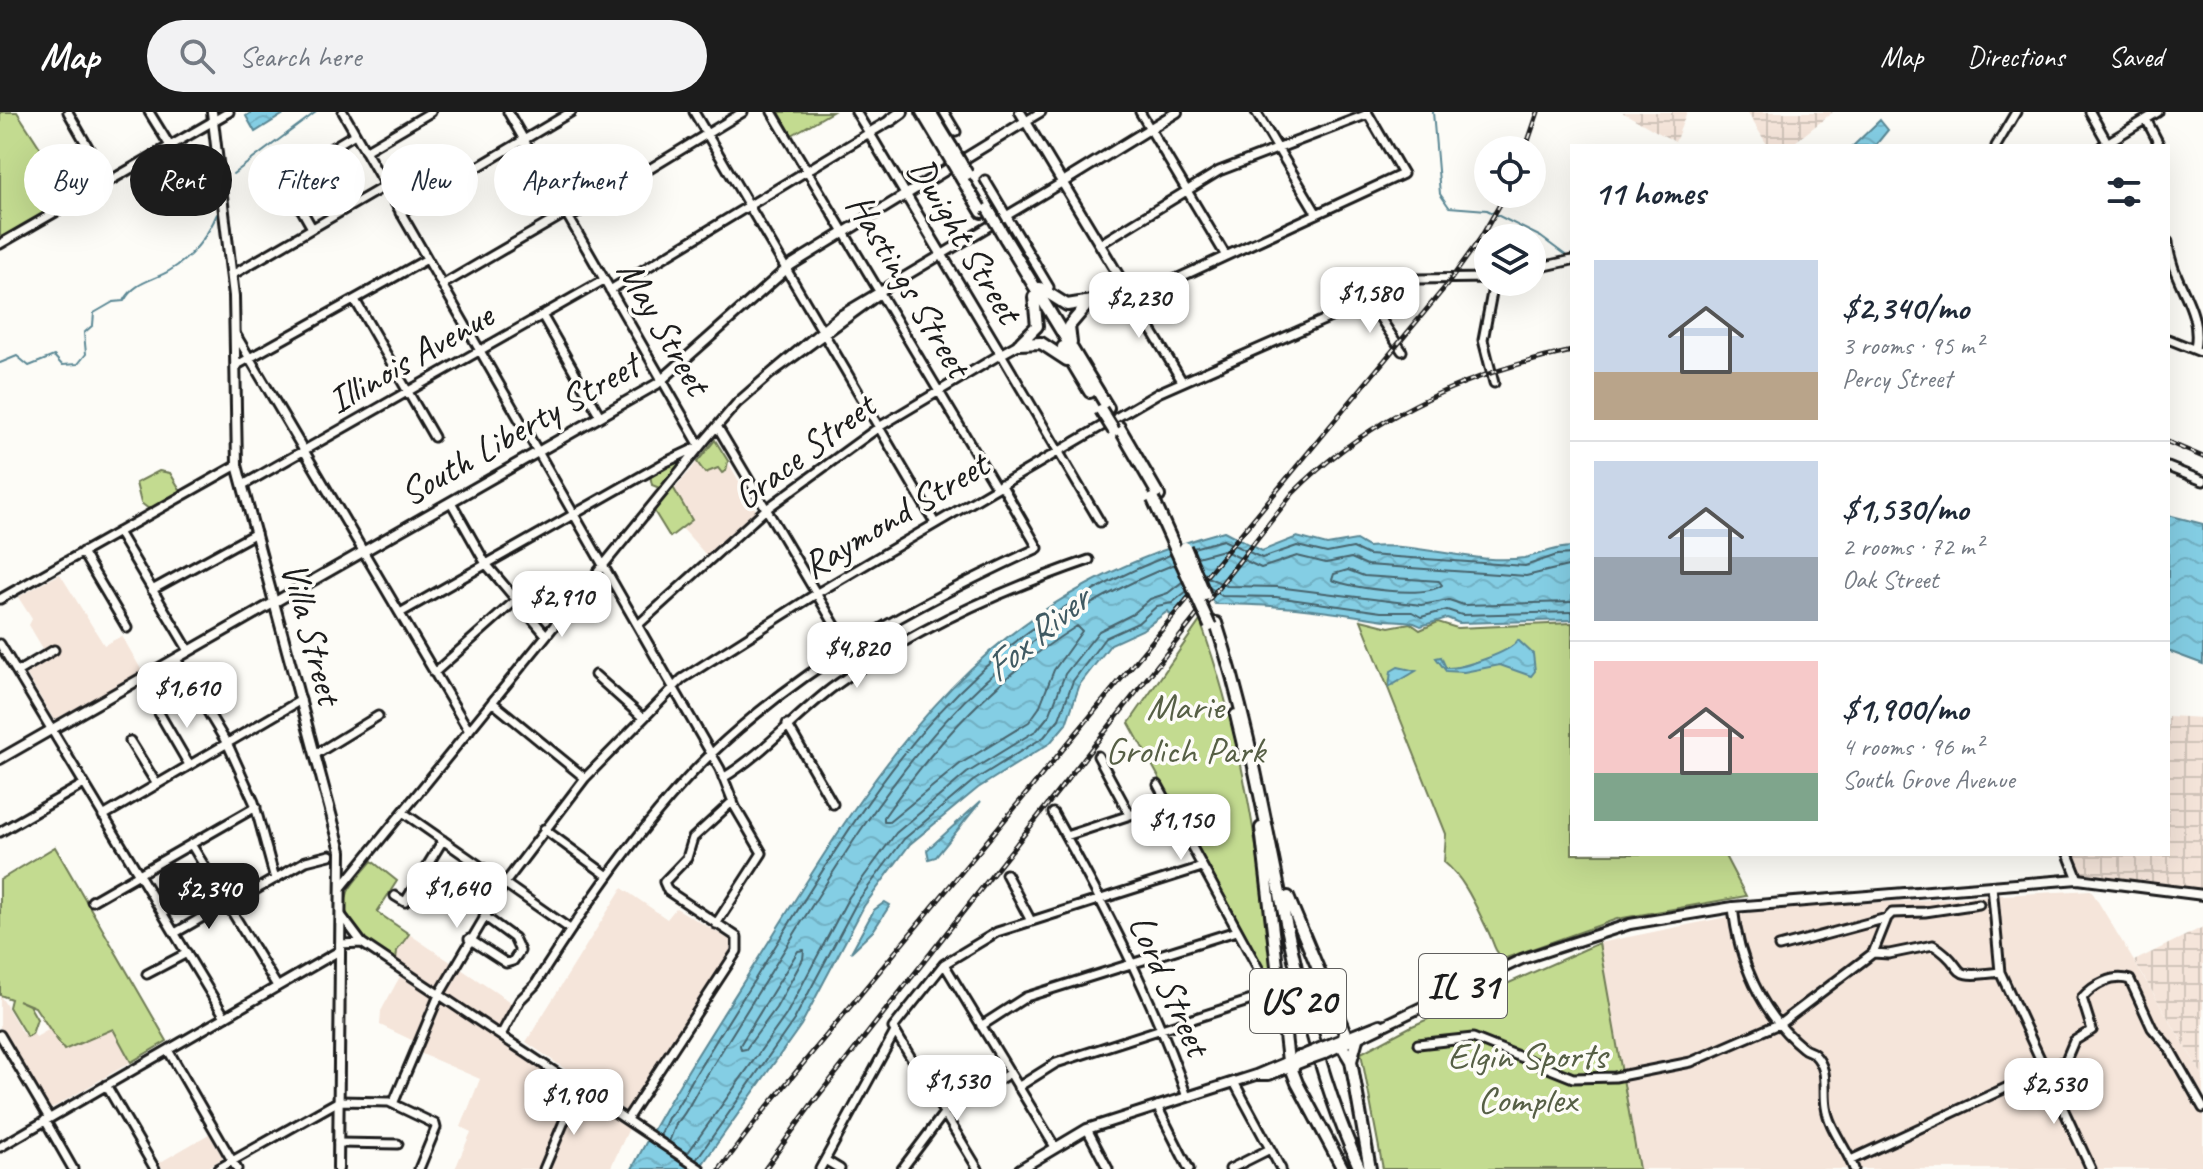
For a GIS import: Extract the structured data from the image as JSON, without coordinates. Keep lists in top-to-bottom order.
{
  "streets": {
    "highway": ["US 20"],
    "main road": [
      "Dwight Street",
      "South Liberty Street",
      "Grace Street",
      "Villa Street",
      "IL 31"
    ],
    "street": [
      "Hastings Street",
      "May Street",
      "Illinois Avenue",
      "Raymond Street",
      "Lord Street"
    ]
  },
  "crossings": [
    ["Dwight Street", "South Liberty Street"],
    ["Dwight Street", "Grace Street"],
    ["Dwight Street", "Raymond Street"],
    ["Hastings Street", "May Street"],
    ["Hastings Street", "South Liberty Street"],
    ["Hastings Street", "Grace Street"],
    ["Hastings Street", "Raymond Street"],
    ["May Street", "Illinois Avenue"],
    ["May Street", "South Liberty Street"],
    ["May Street", "Grace Street"],
    ["May Street", "Raymond Street"],
    ["Illinois Avenue", "Villa Street"],
    ["South Liberty Street", "Villa Street"],
    ["Lord Street", "IL 31"]
  ],
  "water": ["Fox River"],
  "parks": ["Marie Grolich Park", "Elgin Sports Complex"],
  "page": {
    "header": "Map",
    "search": "Search here",
    "nav": ["Map", "Directions", "Saved"],
    "chip": [
      "Buy",
      "Rent",
      "Filters",
      "New",
      "Apartment"
    ],
    "heading": "11 homes",
    "list": [
      {
        "name": "$2,340/mo",
        "note": "3 rooms · 95 m² · Percy Street"
      },
      {
        "name": "$1,530/mo",
        "note": "2 rooms · 72 m² · Oak Street"
      },
      {
        "name": "$1,900/mo",
        "note": "4 rooms · 96 m² · South Grove Avenue"
      }
    ],
    "price": [
      "$1,580",
      "$2,230",
      "$2,910",
      "$4,820",
      "$1,610",
      "$1,150",
      "$1,640",
      "$2,340",
      "$1,530",
      "$2,530",
      "$1,900"
    ]
  }
}
